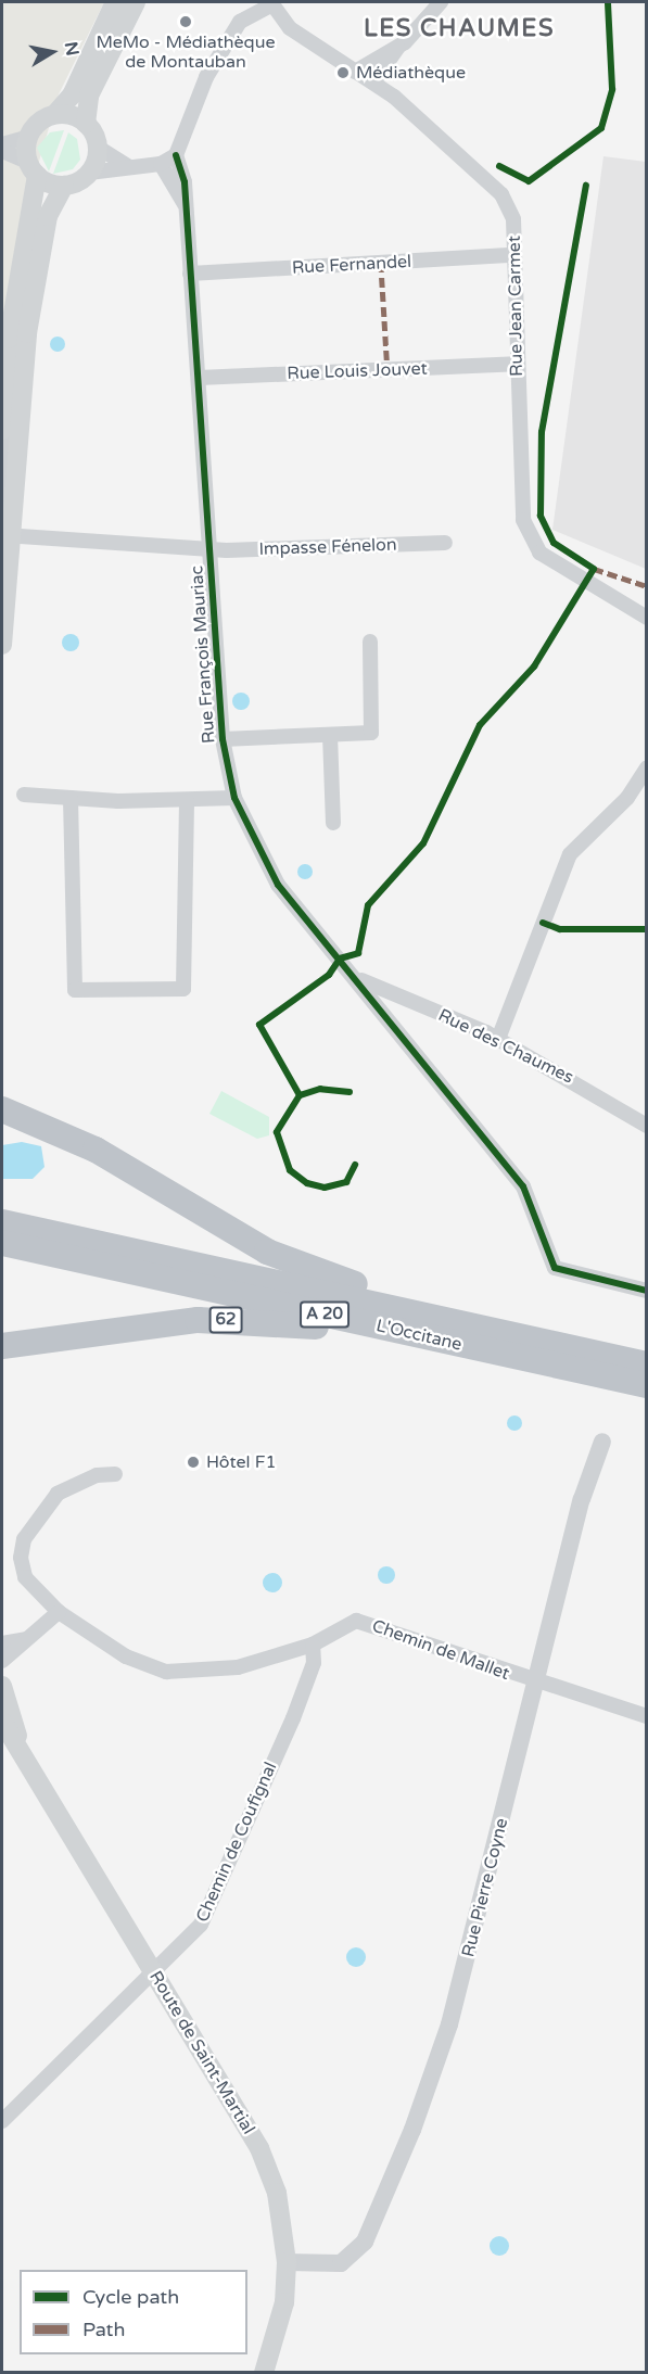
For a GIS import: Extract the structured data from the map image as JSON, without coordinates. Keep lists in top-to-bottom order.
{
  "streets": {
    "highway": ["A 20", "62", "L'Occitane"],
    "main road": ["Route de Saint-Martial"],
    "street": [
      "Rue Fernandel",
      "Rue Jean Carmet",
      "Rue Louis Jouvet",
      "Impasse Fénelon",
      "Rue François Mauriac",
      "Rue des Chaumes",
      "Chemin de Mallet",
      "Chemin de Coufignal",
      "Rue Pierre Coyne"
    ]
  },
  "crossings": [
    ["Rue Fernandel", "Rue Jean Carmet"],
    ["Rue Fernandel", "Rue François Mauriac"],
    ["Rue Jean Carmet", "Rue Louis Jouvet"],
    ["Rue Jean Carmet", "Rue François Mauriac"],
    ["Rue Louis Jouvet", "Rue François Mauriac"],
    ["Impasse Fénelon", "Rue François Mauriac"],
    ["Rue François Mauriac", "Rue des Chaumes"],
    ["62", "L'Occitane"],
    ["Chemin de Mallet", "Chemin de Coufignal"],
    ["Chemin de Mallet", "Rue Pierre Coyne"],
    ["Chemin de Coufignal", "Route de Saint-Martial"],
    ["Rue Pierre Coyne", "Route de Saint-Martial"]
  ],
  "districts": ["LES CHAUMES"],
  "places": ["MeMo - Médiathèque de Montauban", "Médiathèque", "Hôtel F1"],
  "legend": ["Cycle path", "Path"],
  "north": "right"
}
